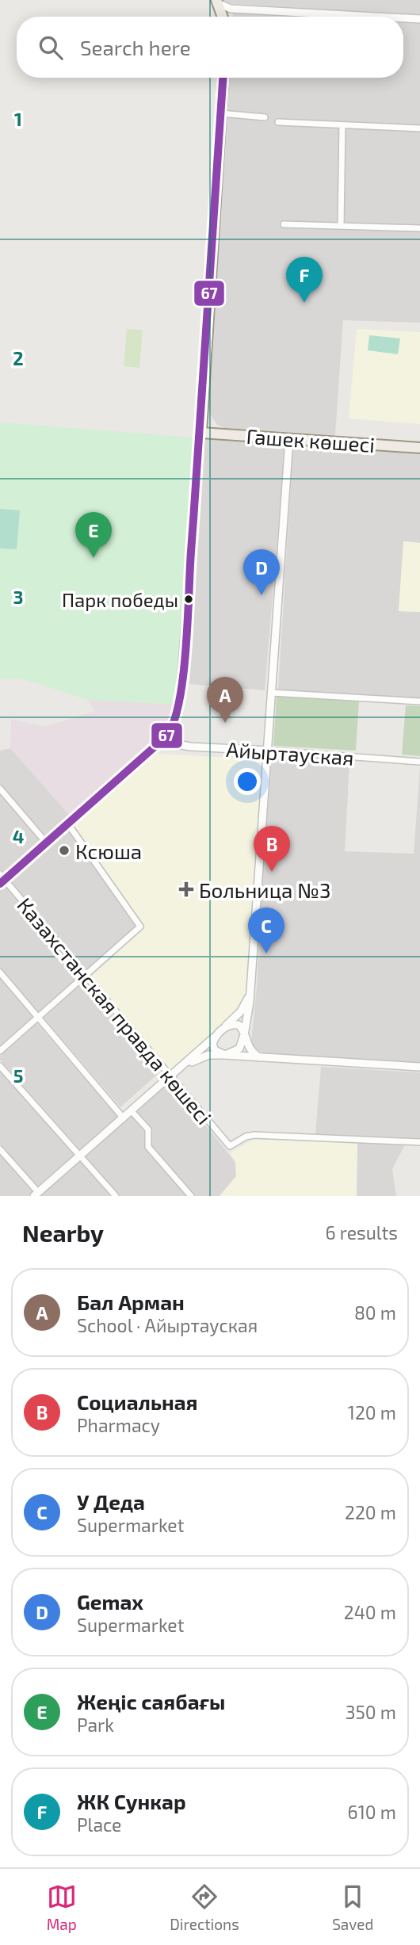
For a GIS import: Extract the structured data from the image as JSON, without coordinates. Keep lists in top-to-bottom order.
{
  "streets": {
    "main road": ["Гашек көшесі"],
    "street": ["Айыртауская", "Казахстанская правда көшесі"]
  },
  "places": {
    "other": ["Парк победы", "Ксюша"],
    "health": ["Больница №3"]
  },
  "lines": ["transit line 67"],
  "page": {
    "search": "Search here",
    "pins": [
      "F",
      "E",
      "D",
      "A",
      "B",
      "C"
    ],
    "heading": ["Nearby", "6 results"],
    "list": [
      {
        "mark": "A",
        "name": "Бал Арман",
        "note": "School · Айыртауская",
        "value": "80 m"
      },
      {
        "mark": "B",
        "name": "Социальная",
        "note": "Pharmacy",
        "value": "120 m"
      },
      {
        "mark": "C",
        "name": "У Деда",
        "note": "Supermarket",
        "value": "220 m"
      },
      {
        "mark": "D",
        "name": "Gemax",
        "note": "Supermarket",
        "value": "240 m"
      },
      {
        "mark": "E",
        "name": "Жеңіс саябағы",
        "note": "Park",
        "value": "350 m"
      },
      {
        "mark": "F",
        "name": "ЖК Сункар",
        "note": "Place",
        "value": "610 m"
      }
    ],
    "nav": ["Map", "Directions", "Saved"]
  },
  "grid": {
    "rows": [
      "1",
      "2",
      "3",
      "4",
      "5"
    ]
  }
}
